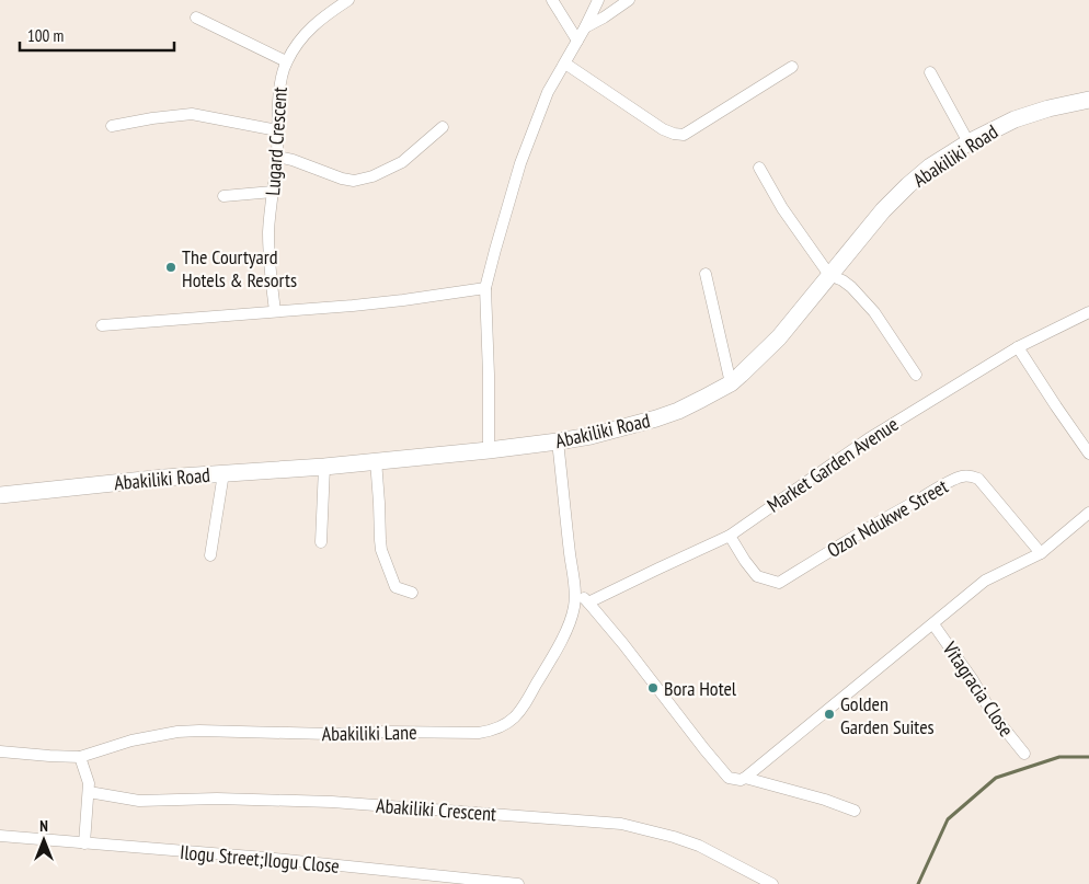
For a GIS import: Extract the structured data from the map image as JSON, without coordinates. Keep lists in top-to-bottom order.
{
  "streets": {
    "main road": ["Abakiliki Road"],
    "street": [
      "Lugard Crescent",
      "Market Garden Avenue",
      "Ozor Ndukwe Street",
      "Vitagracia Close",
      "Abakiliki Lane",
      "Abakiliki Crescent",
      "Ilogu Street;Ilogu Close"
    ]
  },
  "crossings": [
    ["Abakiliki Road", "Abakiliki Lane"],
    ["Market Garden Avenue", "Ozor Ndukwe Street"]
  ],
  "places": ["The Courtyard Hotels & Resorts", "Bora Hotel", "Golden Garden Suites"],
  "scale_bar": "100 m",
  "north": "top"
}
